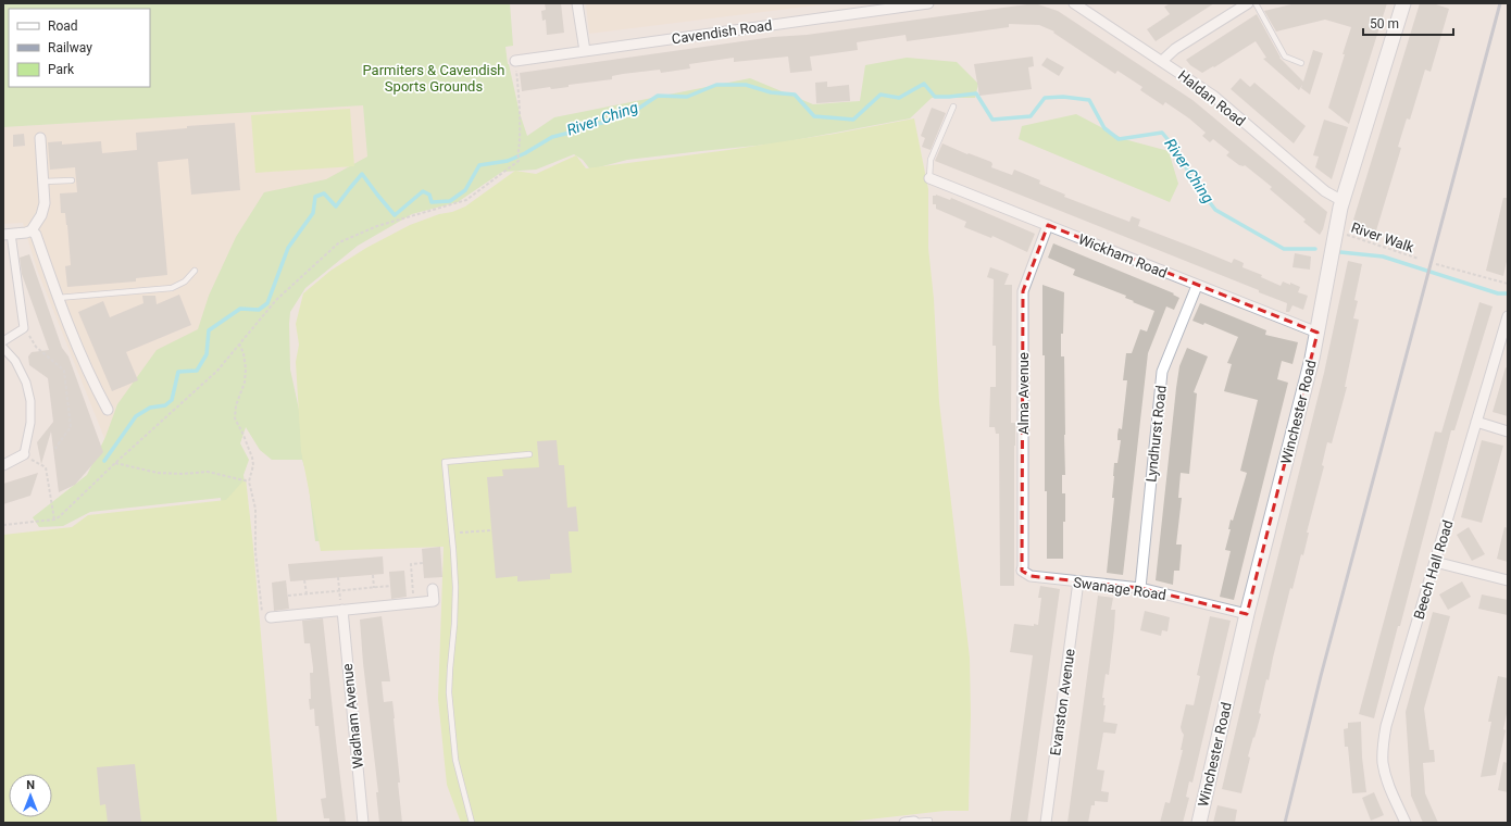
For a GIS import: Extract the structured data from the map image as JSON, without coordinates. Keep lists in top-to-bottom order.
{
  "streets": {
    "main road": ["Winchester Road"],
    "street": [
      "Cavendish Road",
      "Haldan Road",
      "Wickham Road",
      "Alma Avenue",
      "Lyndhurst Road",
      "Beech Hall Road",
      "Swanage Road",
      "Evanston Avenue",
      "Wadham Avenue"
    ],
    "path": ["River Walk"]
  },
  "crossings": [
    ["Haldan Road", "Winchester Road"],
    ["Wickham Road", "Alma Avenue"],
    ["Wickham Road", "Winchester Road"],
    ["Wickham Road", "Lyndhurst Road"],
    ["Alma Avenue", "Swanage Road"],
    ["Winchester Road", "Swanage Road"],
    ["Lyndhurst Road", "Swanage Road"],
    ["Swanage Road", "Evanston Avenue"]
  ],
  "water": ["River Ching"],
  "parks": ["Parmiters & Cavendish Sports Grounds"],
  "legend": ["Road", "Railway", "Park"],
  "scale_bar": "50 m",
  "north": "top"
}
